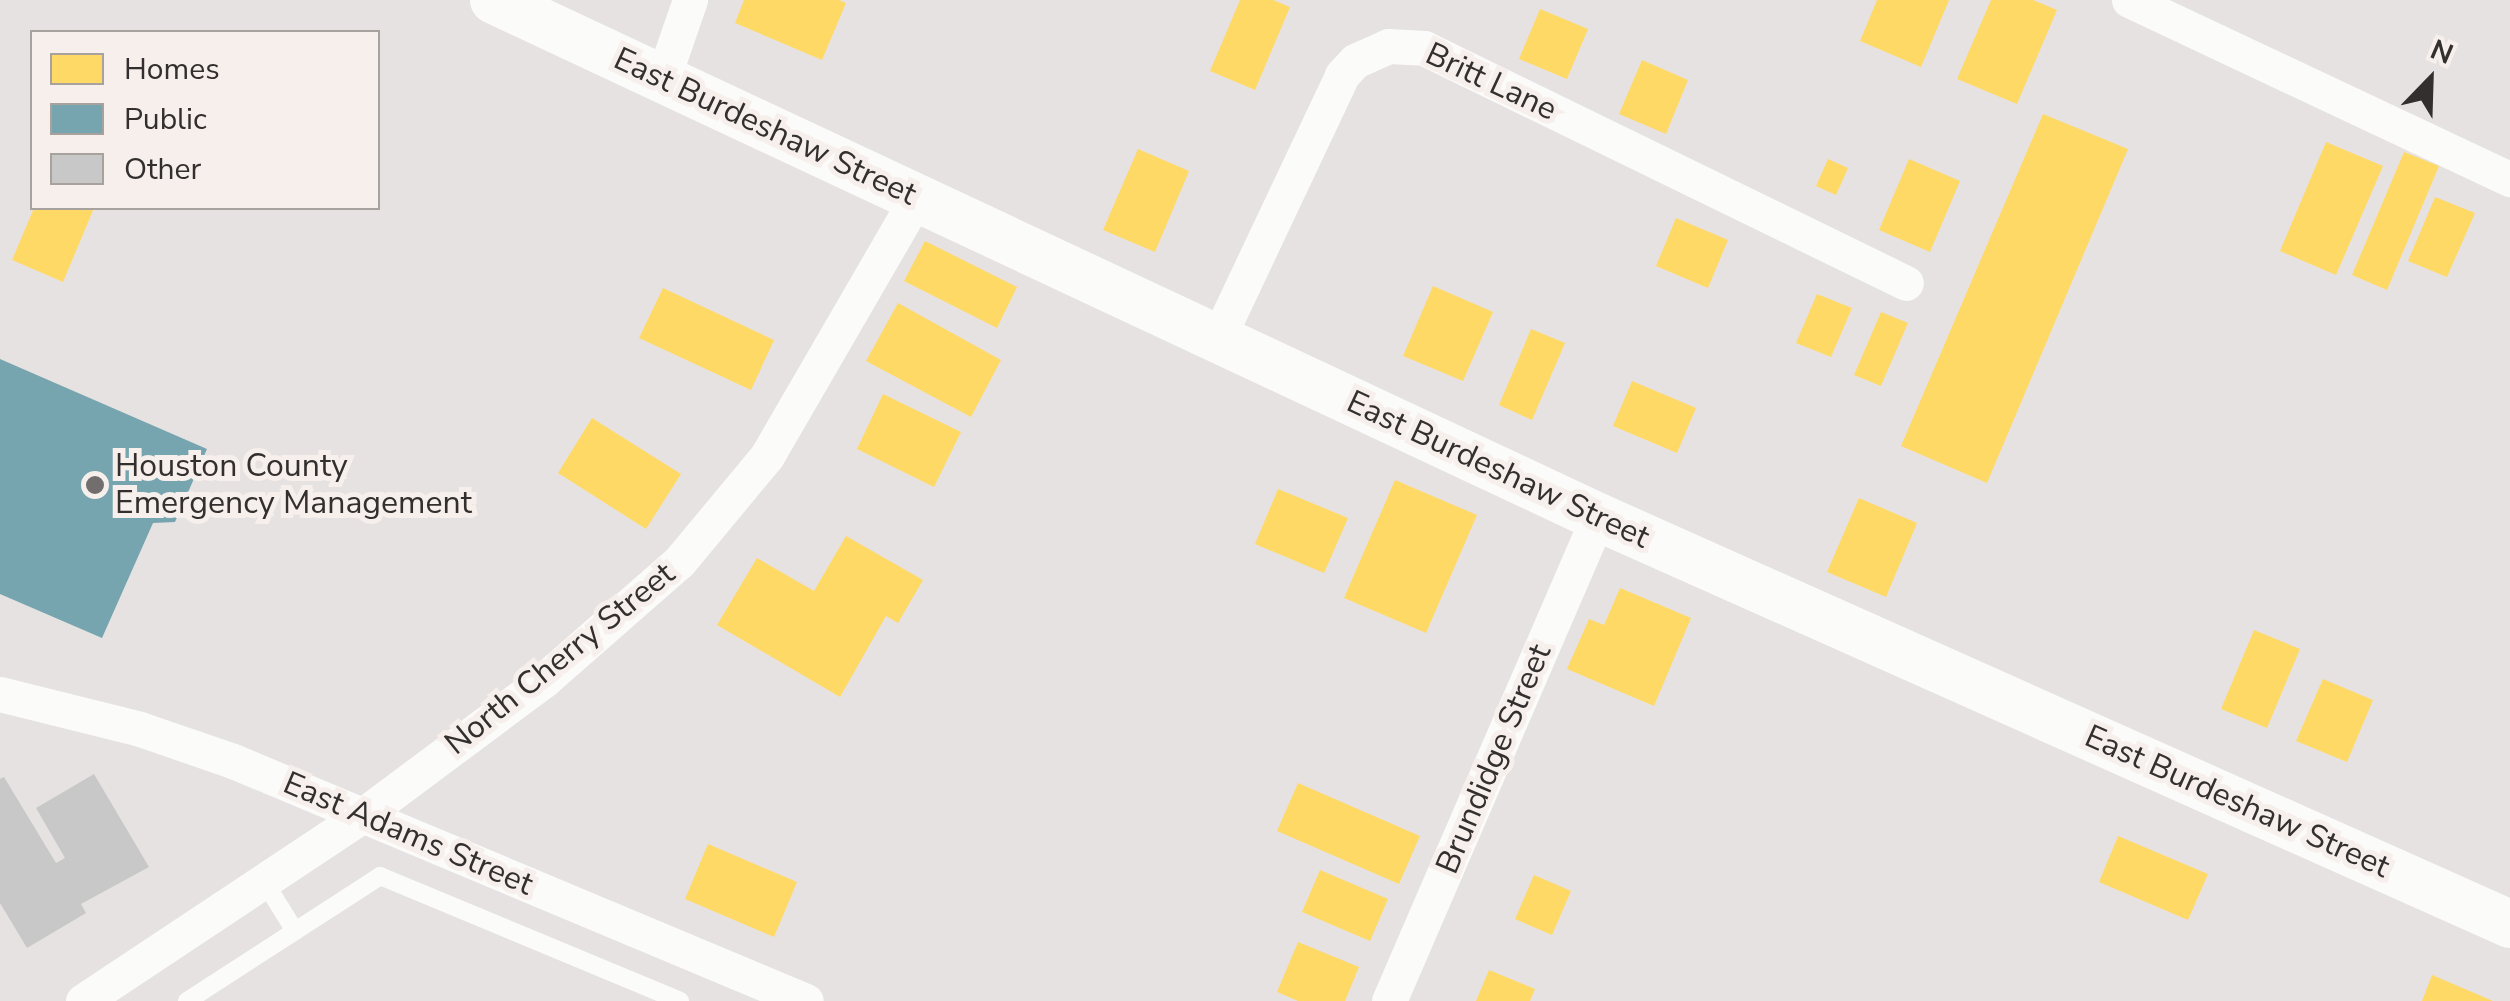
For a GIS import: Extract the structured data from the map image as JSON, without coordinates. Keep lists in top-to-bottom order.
{
  "streets": {
    "street": [
      "Britt Lane",
      "East Burdeshaw Street",
      "North Cherry Street",
      "Brundidge Street",
      "East Adams Street"
    ]
  },
  "crossings": [
    ["Britt Lane", "East Burdeshaw Street"],
    ["East Burdeshaw Street", "North Cherry Street"],
    ["East Burdeshaw Street", "Brundidge Street"],
    ["North Cherry Street", "East Adams Street"]
  ],
  "places": ["Houston County Emergency Management"],
  "legend": ["Homes", "Public", "Other"],
  "north": "top right"
}
